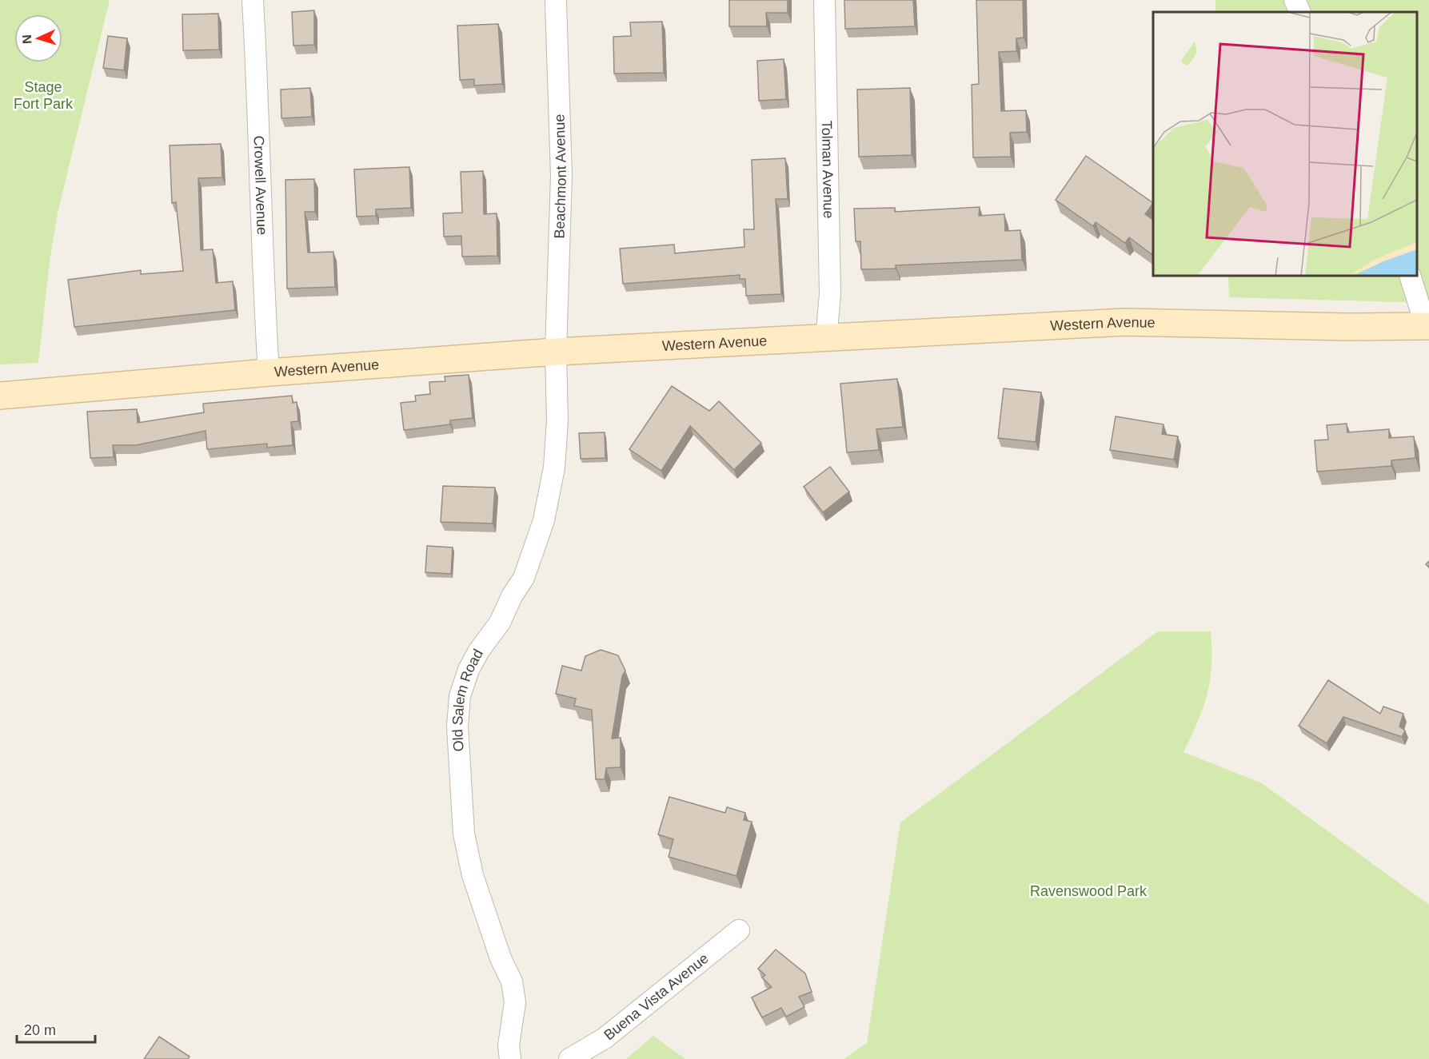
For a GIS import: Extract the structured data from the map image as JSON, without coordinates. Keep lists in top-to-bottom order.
{
  "streets": {
    "main road": ["Western Avenue"],
    "street": [
      "Tolman Avenue",
      "Beachmont Avenue",
      "Crowell Avenue",
      "Old Salem Road",
      "Buena Vista Avenue"
    ]
  },
  "crossings": [
    ["Tolman Avenue", "Western Avenue"],
    ["Beachmont Avenue", "Western Avenue"],
    ["Beachmont Avenue", "Old Salem Road"],
    ["Crowell Avenue", "Western Avenue"],
    ["Western Avenue", "Old Salem Road"]
  ],
  "parks": ["Stage Fort Park", "Ravenswood Park"],
  "scale_bar": "20 m",
  "north": "left"
}
